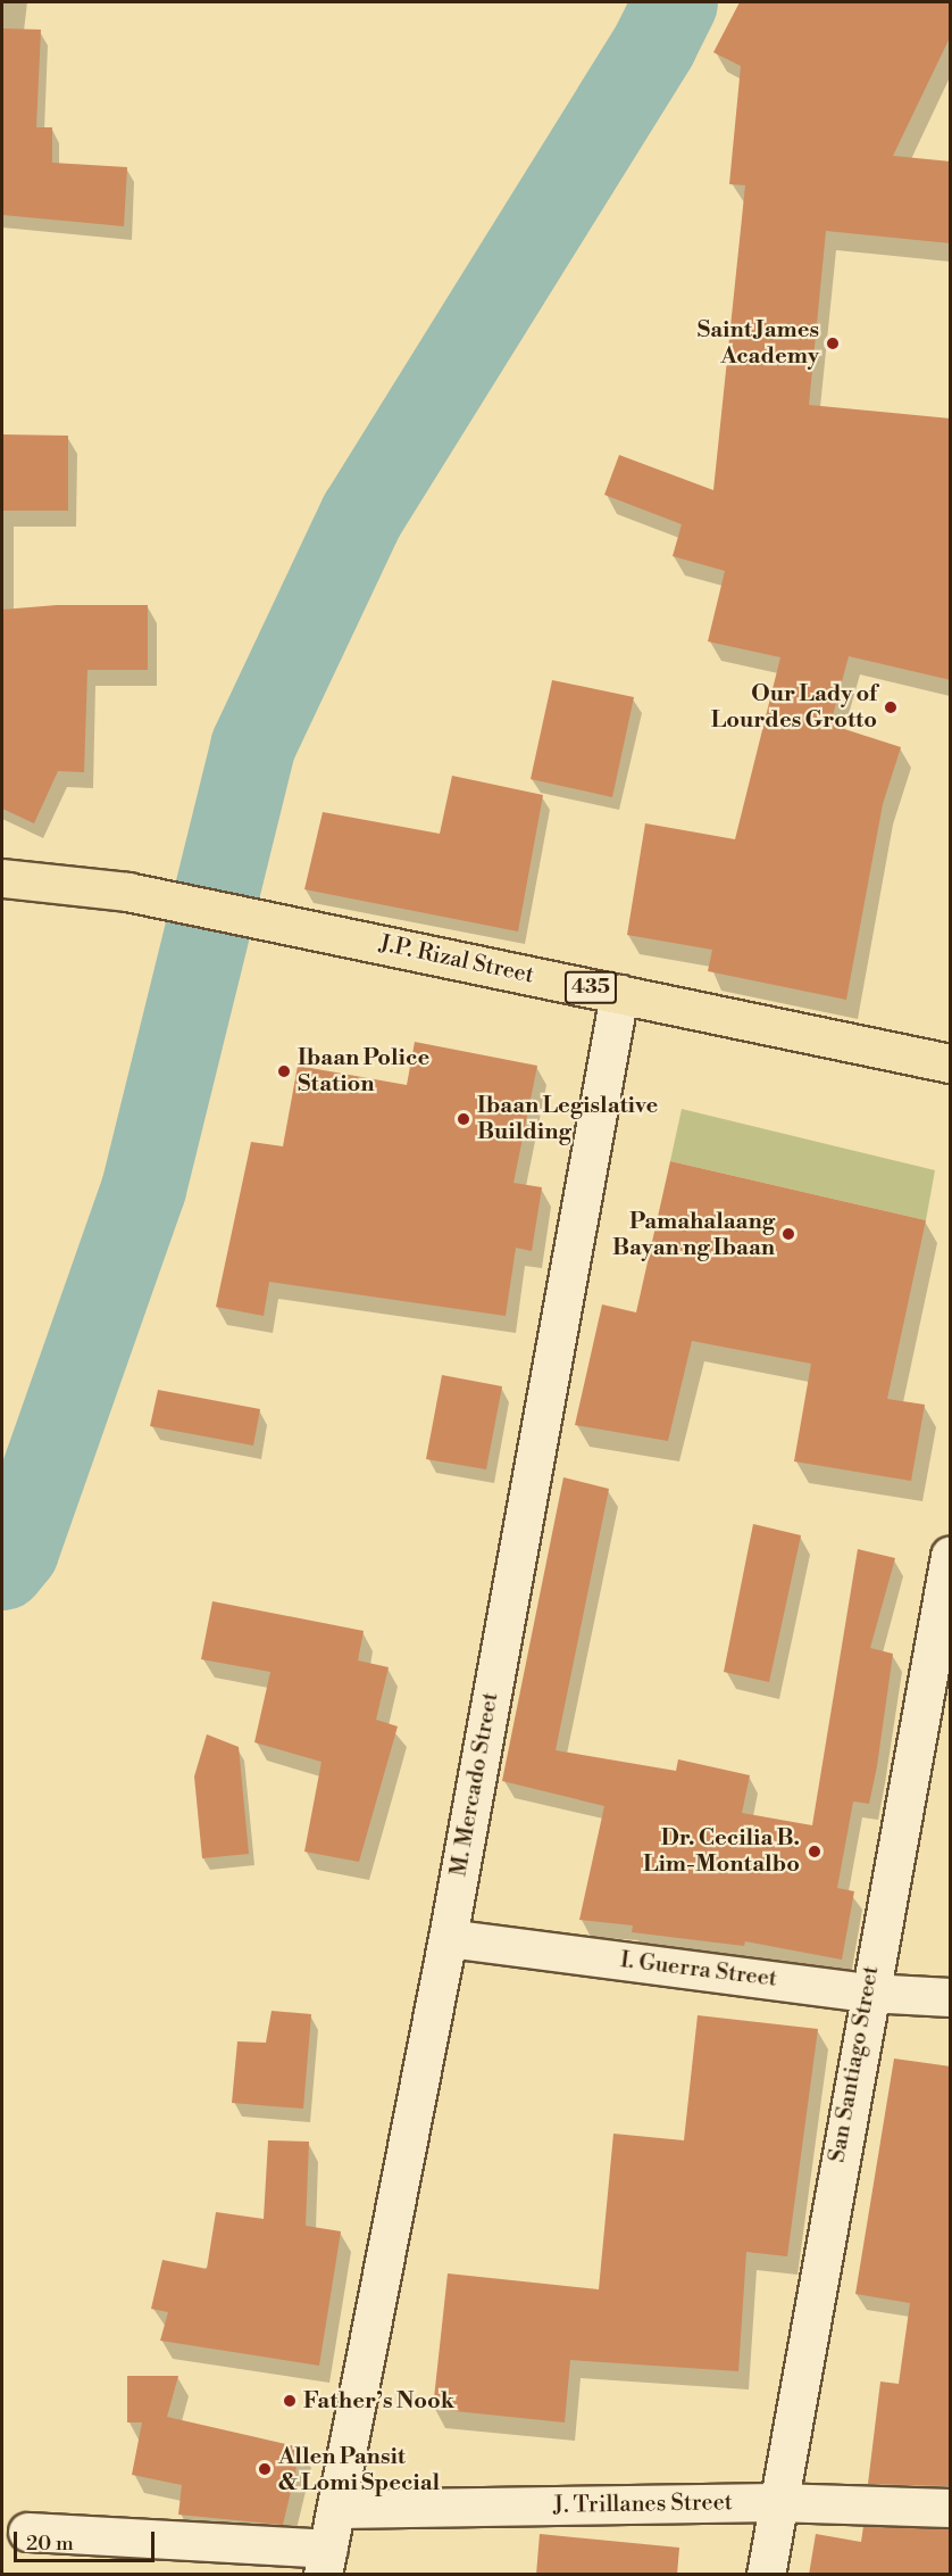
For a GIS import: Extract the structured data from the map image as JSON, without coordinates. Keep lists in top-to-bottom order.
{
  "streets": {
    "main road": ["J.P. Rizal Street", "435"],
    "street": [
      "M. Mercado Street",
      "I. Guerra Street",
      "San Santiago Street",
      "J. Trillanes Street"
    ]
  },
  "crossings": [
    ["J.P. Rizal Street", "M. Mercado Street"],
    ["M. Mercado Street", "I. Guerra Street"],
    ["M. Mercado Street", "J. Trillanes Street"],
    ["I. Guerra Street", "San Santiago Street"],
    ["San Santiago Street", "J. Trillanes Street"]
  ],
  "places": [
    "Saint James Academy",
    "Our Lady of Lourdes Grotto",
    "Ibaan Police Station",
    "Ibaan Legislative Building",
    "Pamahalaang Bayan ng Ibaan",
    "Dr. Cecilia B. Lim-Montalbo",
    "Father’s Nook",
    "Allen Pansit & Lomi Special"
  ],
  "scale_bar": "20 m"
}
